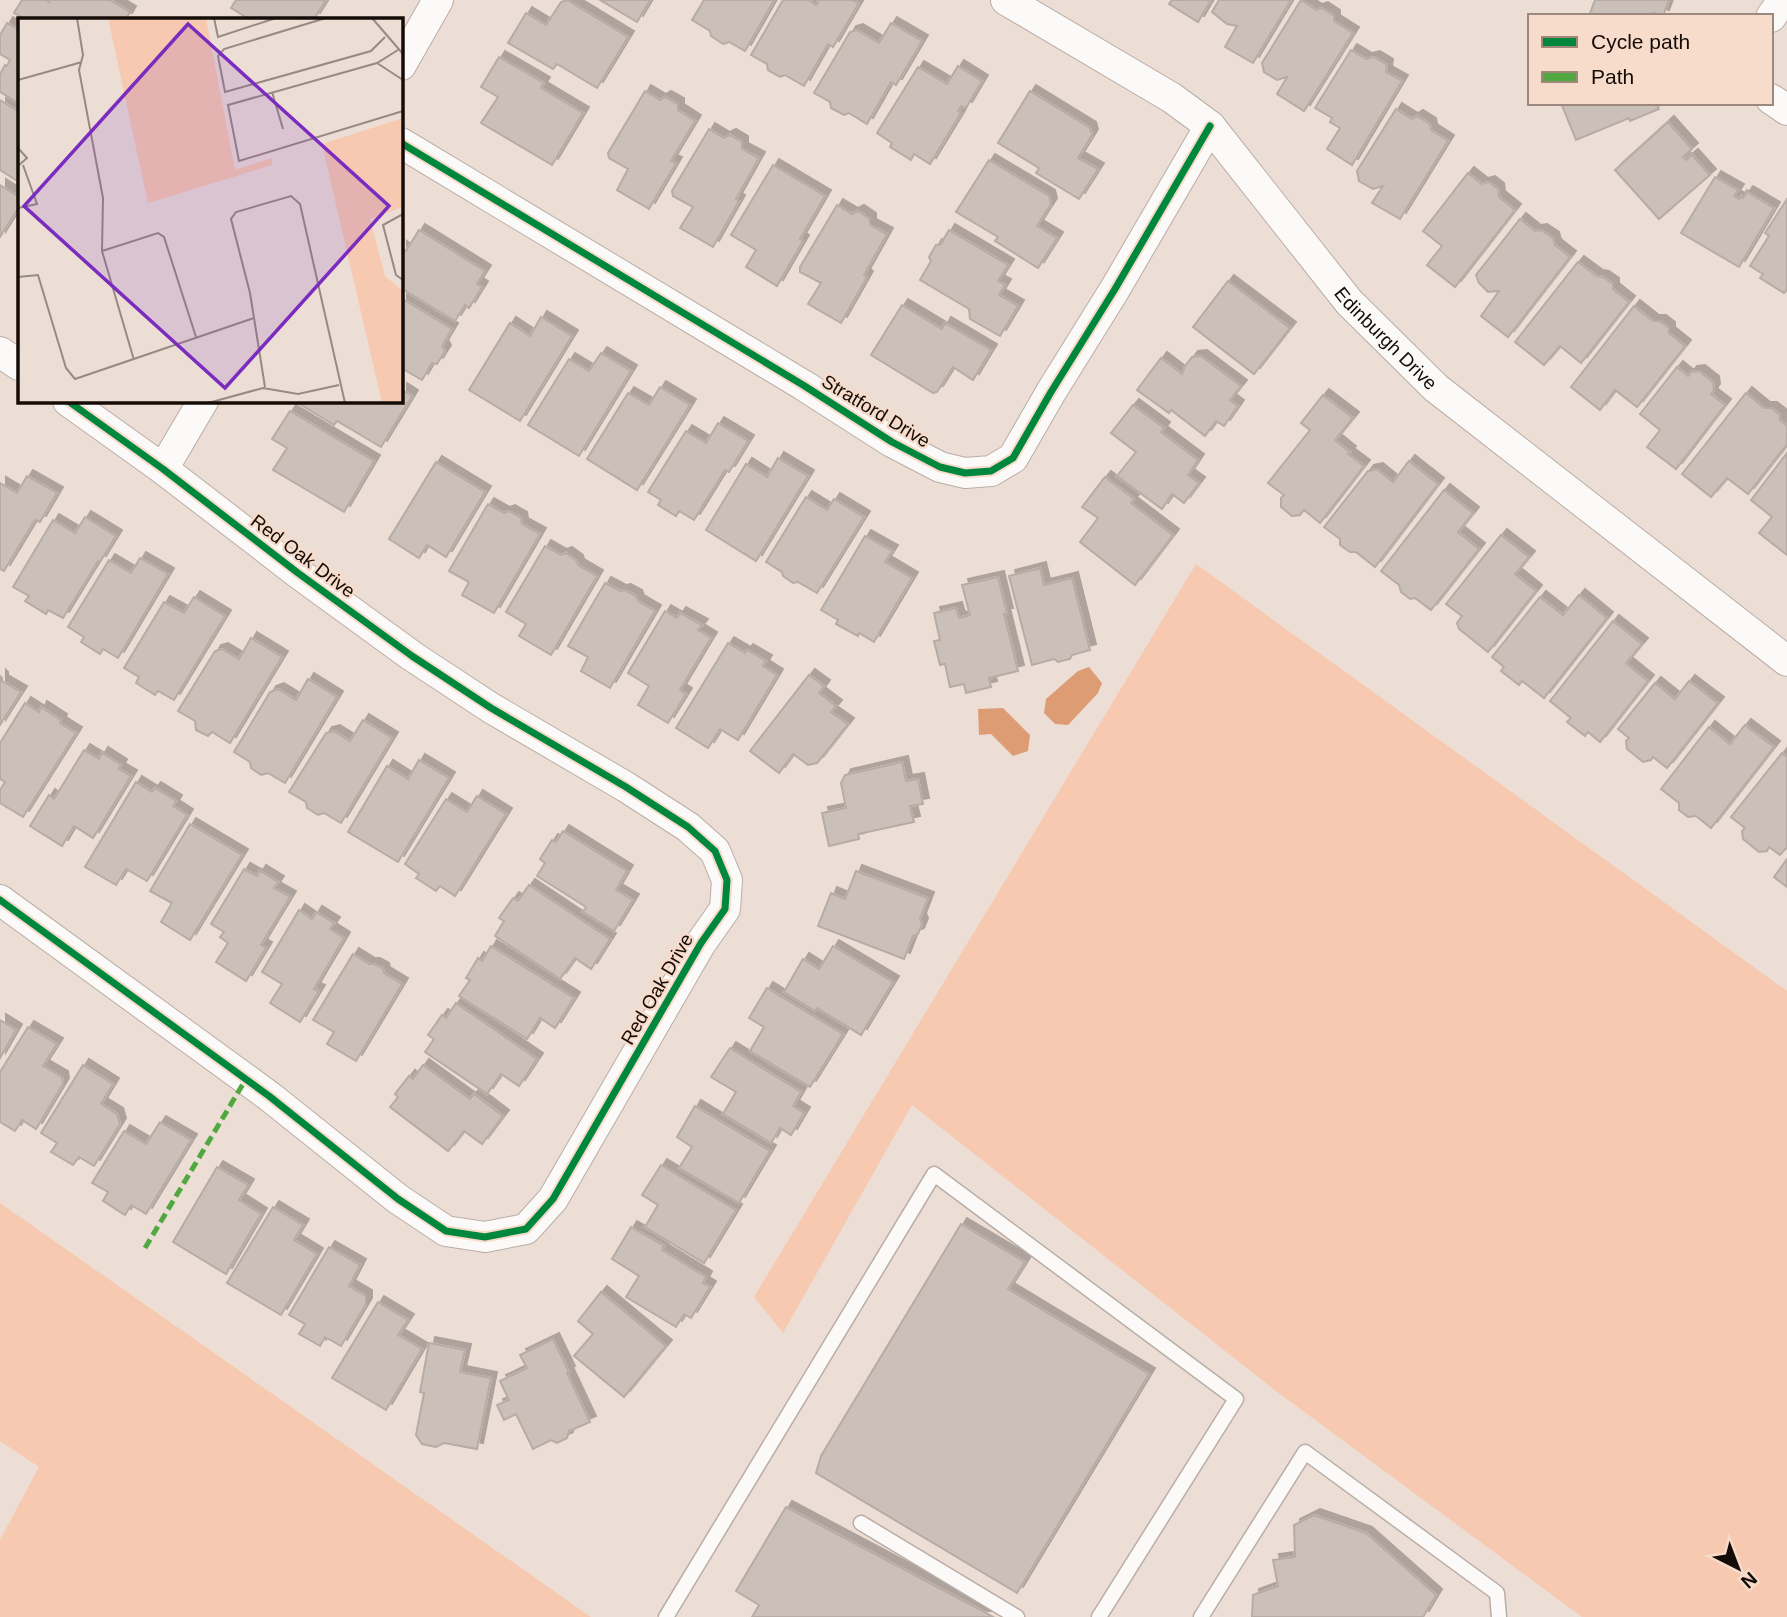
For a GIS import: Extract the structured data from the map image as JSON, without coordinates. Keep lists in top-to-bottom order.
{
  "streets": {
    "street": ["Edinburgh Drive", "Stratford Drive", "Red Oak Drive"]
  },
  "crossings": [
    ["Edinburgh Drive", "Stratford Drive"]
  ],
  "legend": ["Cycle path", "Path"],
  "north": "bottom right"
}
